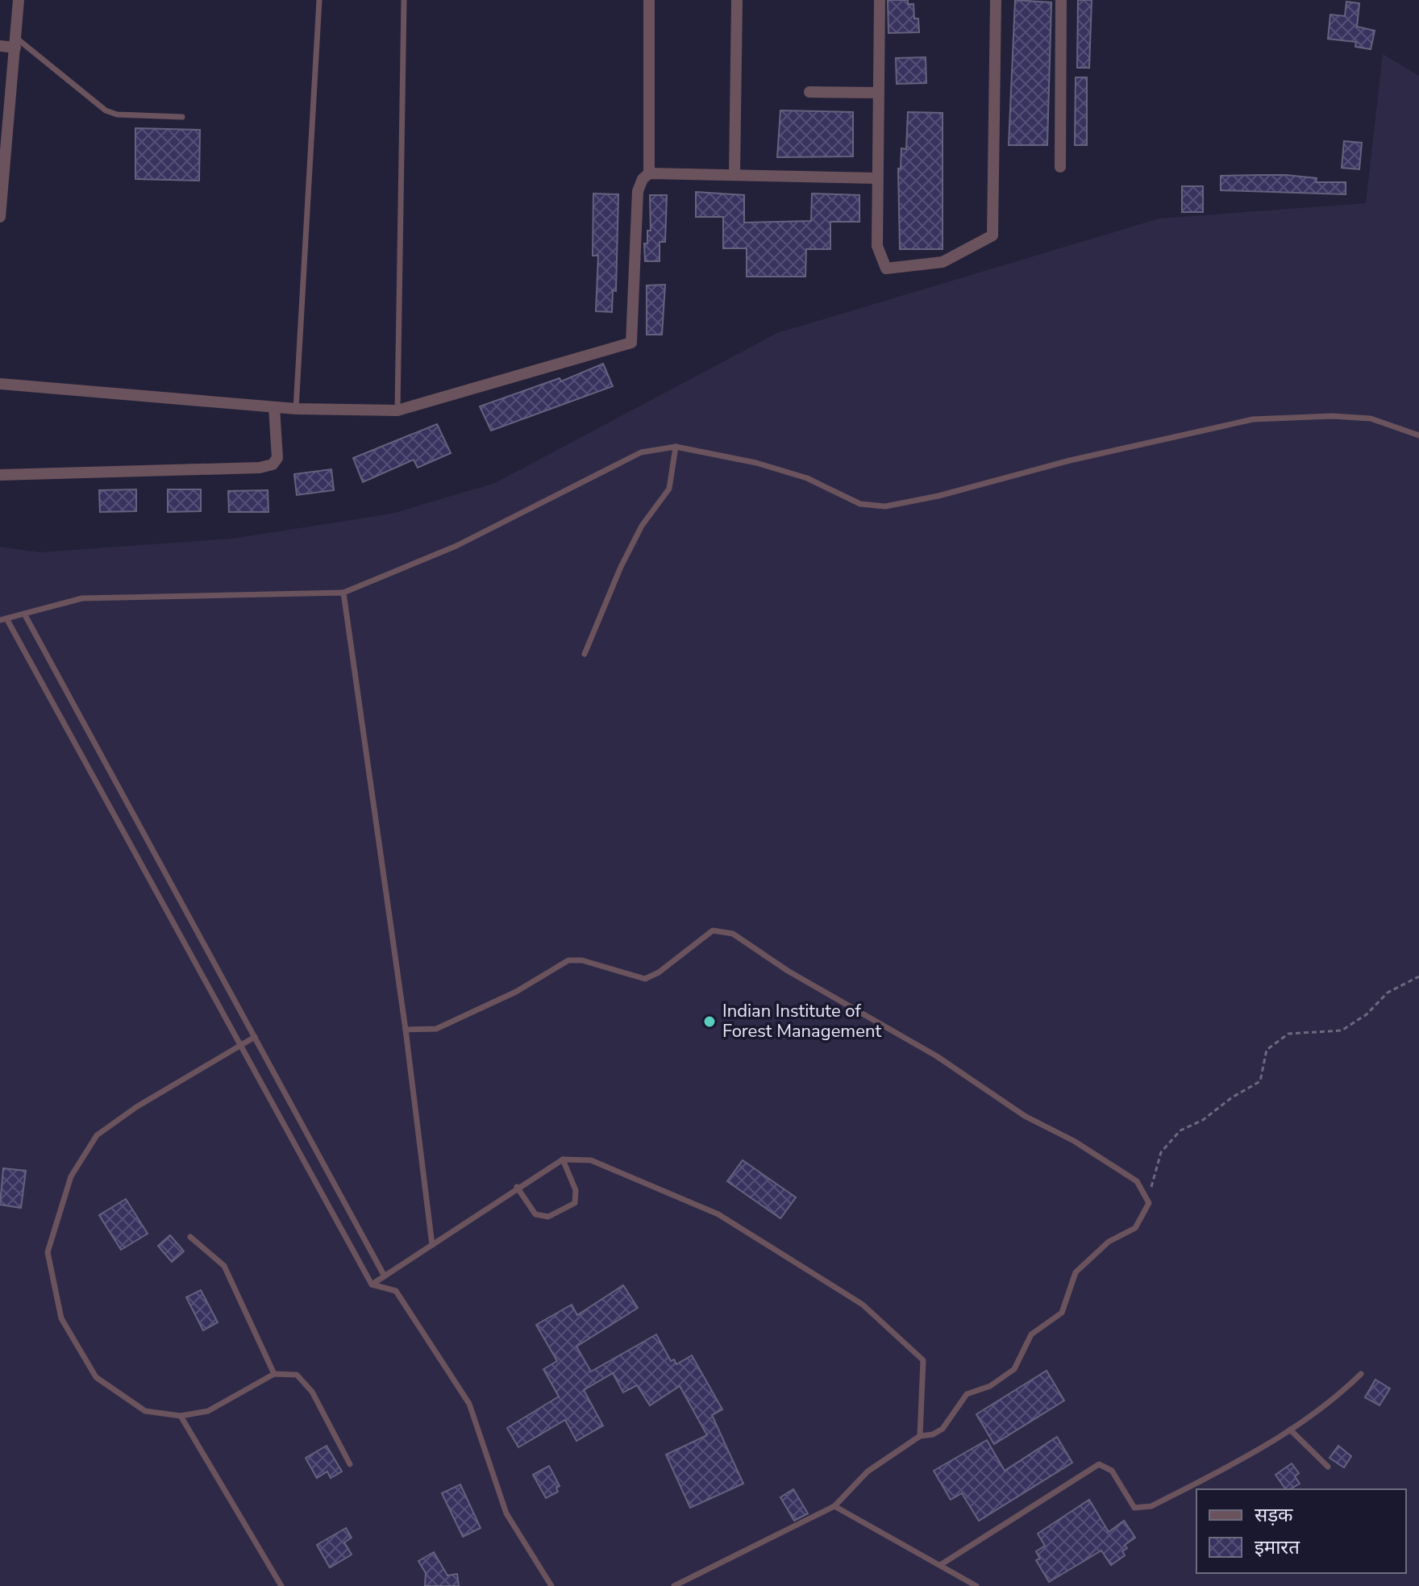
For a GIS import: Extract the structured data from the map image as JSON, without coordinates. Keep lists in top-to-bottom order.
{
  "places": ["Indian Institute of Forest Management"],
  "legend": ["सड़क", "इमारत"]
}
